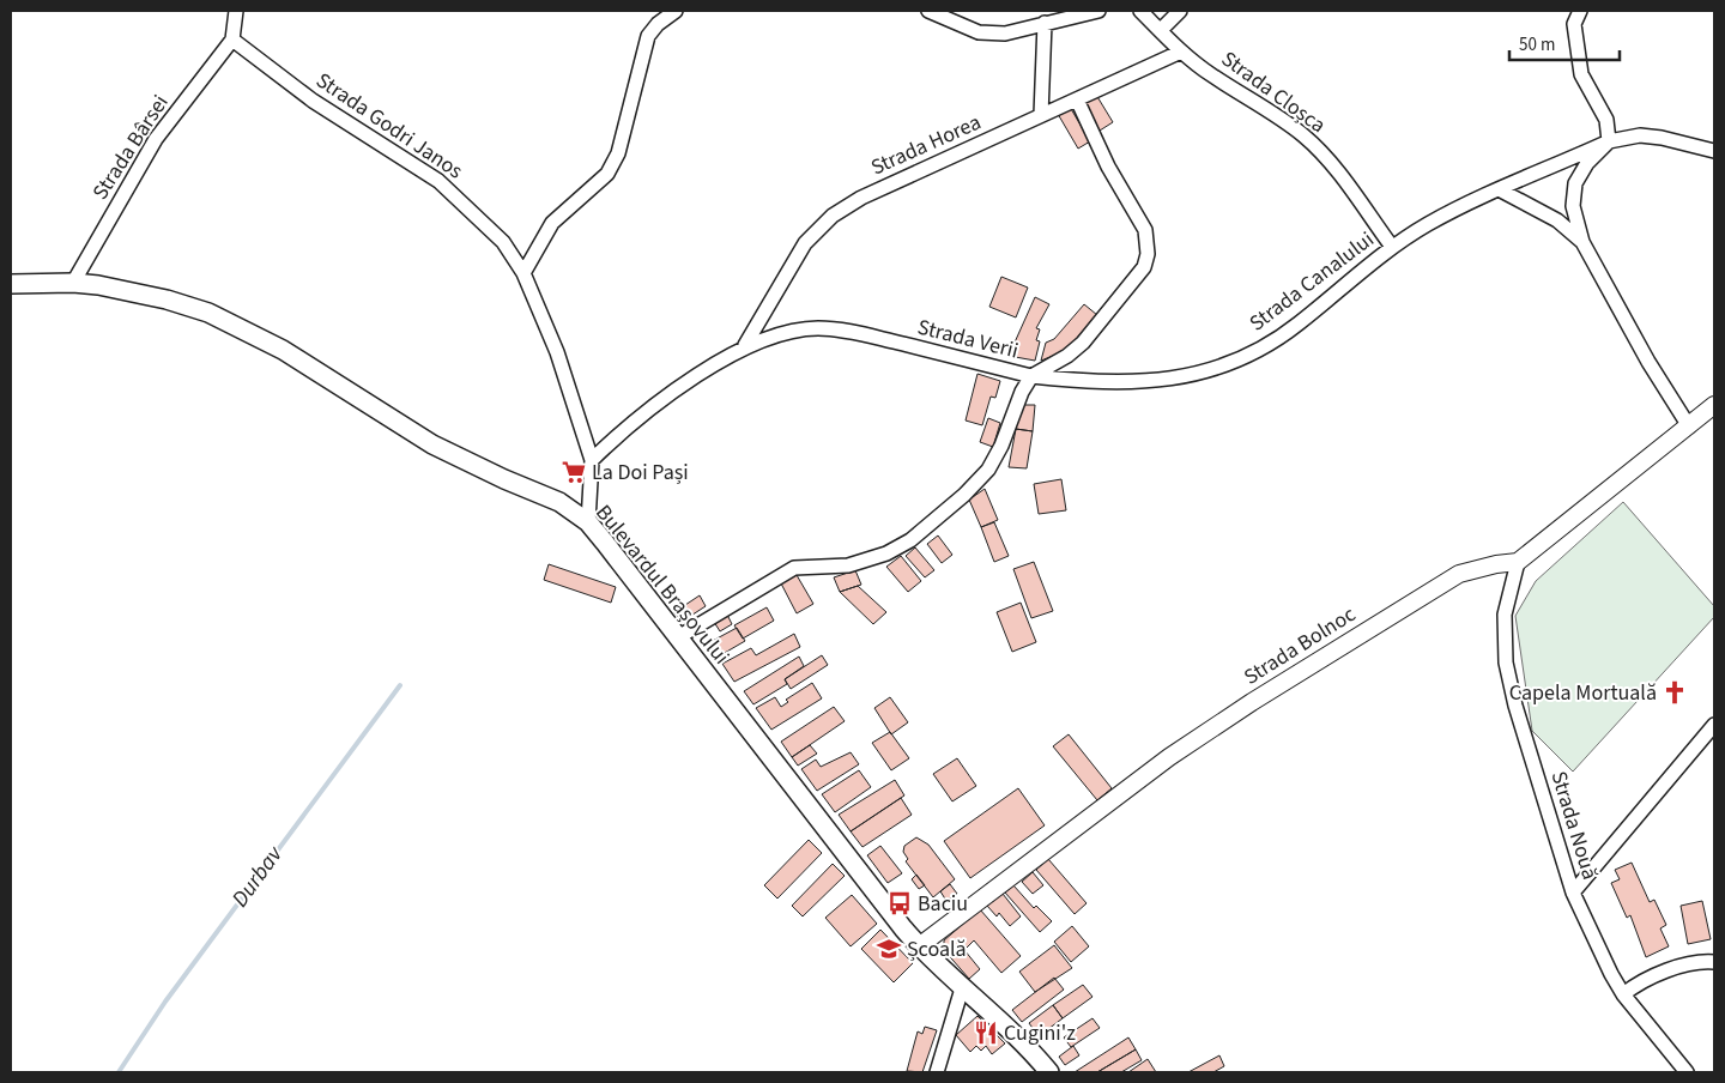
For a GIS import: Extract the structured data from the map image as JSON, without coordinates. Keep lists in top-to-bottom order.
{
  "streets": {
    "main road": ["Bulevardul Brașovului"],
    "street": [
      "Strada Cloșca",
      "Strada Godri Janos",
      "Strada Horea",
      "Strada Bârsei",
      "Strada Canalului",
      "Strada Verii",
      "Strada Bolnoc",
      "Strada Nouă"
    ]
  },
  "crossings": [
    ["Strada Cloșca", "Strada Horea"],
    ["Strada Cloșca", "Strada Canalului"],
    ["Strada Godri Janos", "Strada Bârsei"],
    ["Strada Godri Janos", "Strada Verii"],
    ["Strada Godri Janos", "Bulevardul Brașovului"],
    ["Strada Horea", "Strada Verii"],
    ["Strada Bârsei", "Bulevardul Brașovului"],
    ["Strada Canalului", "Strada Verii"],
    ["Bulevardul Brașovului", "Strada Bolnoc"],
    ["Strada Bolnoc", "Strada Nouă"]
  ],
  "water": ["Durbav"],
  "places": {
    "supermarket": ["La Doi Pași"],
    "church": ["Capela Mortuală"],
    "bus stop": ["Baciu"],
    "school or university": ["Școală"],
    "restaurant": ["Cugini'z"]
  },
  "scale_bar": "50 m"
}
